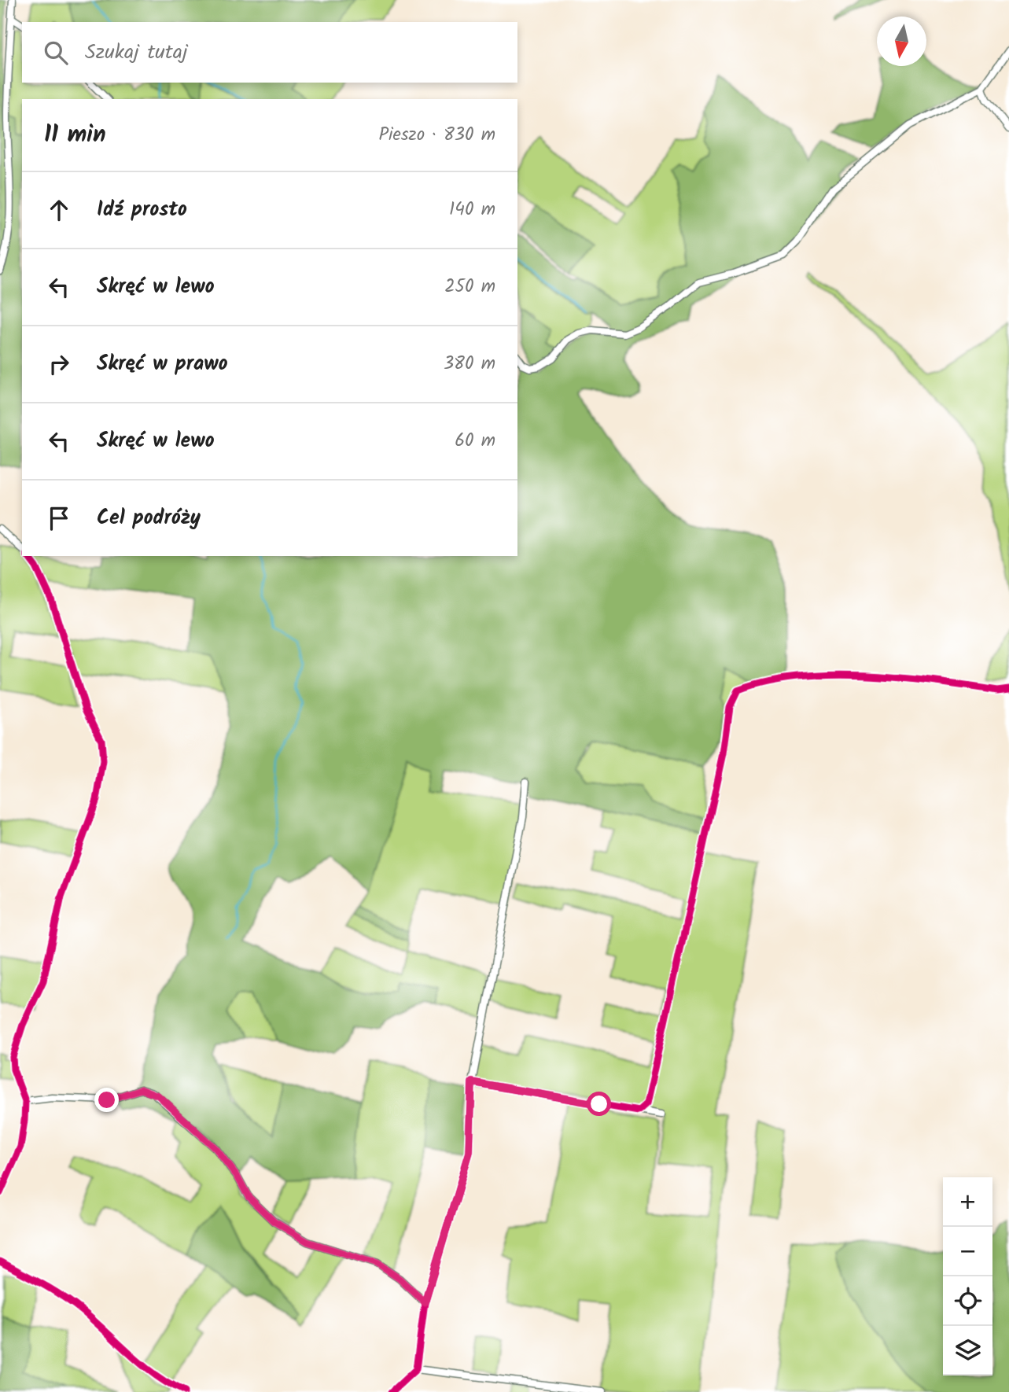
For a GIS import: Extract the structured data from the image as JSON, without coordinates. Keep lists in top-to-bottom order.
{
  "north": "bottom",
  "page": {
    "search": "Szukaj tutaj",
    "heading": ["11 min", "Pieszo · 830 m"],
    "list": [
      ["Idź prosto", "140 m"],
      ["Skręć w lewo", "250 m"],
      ["Skręć w prawo", "380 m"],
      ["Skręć w lewo", "60 m"],
      "Cel podróży"
    ],
    "map_buttons": ["+", "−"]
  }
}
